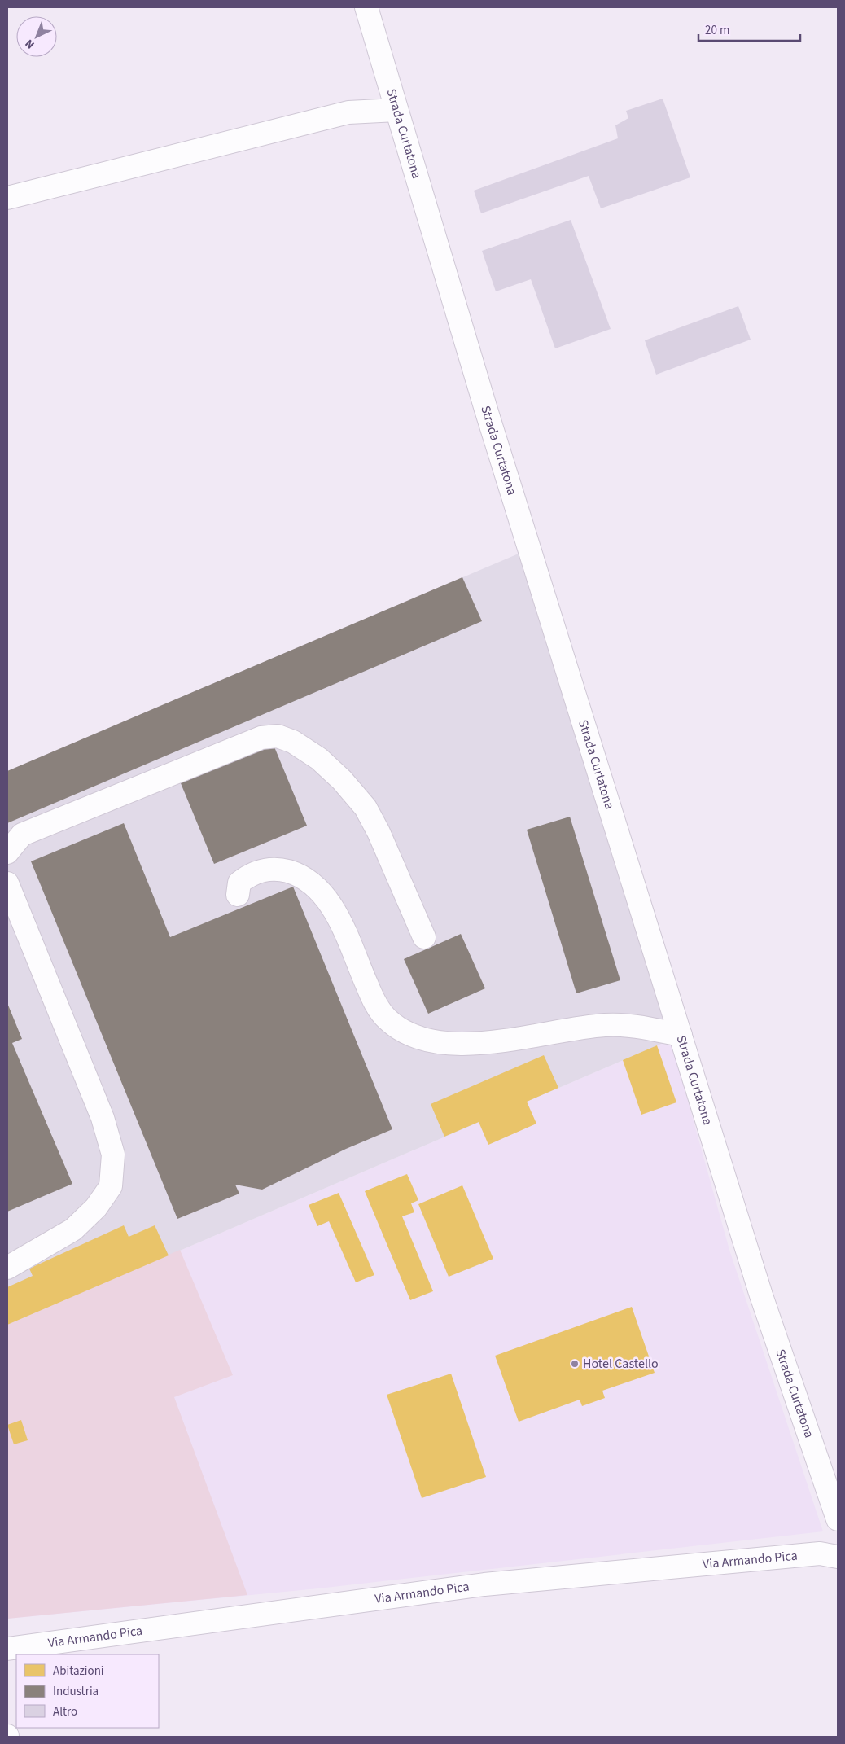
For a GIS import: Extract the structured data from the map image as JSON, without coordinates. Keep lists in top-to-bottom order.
{
  "streets": {
    "street": ["Strada Curtatona", "Via Armando Pica"]
  },
  "places": ["Hotel Castello"],
  "legend": ["Abitazioni", "Industria", "Altro"],
  "scale_bar": "20 m",
  "north": "bottom left"
}
